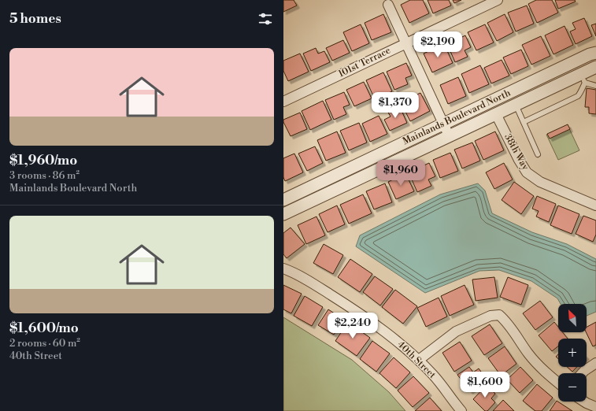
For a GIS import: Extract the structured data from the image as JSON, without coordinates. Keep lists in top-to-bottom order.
{
  "streets": {
    "street": [
      "101st Terrace",
      "Mainlands Boulevard North",
      "38th Way",
      "40th Street"
    ]
  },
  "crossings": [
    ["Mainlands Boulevard North", "38th Way"]
  ],
  "north": "top left",
  "page": {
    "heading": "5 homes",
    "price": [
      "$2,190",
      "$1,370",
      "$1,960",
      "$2,240",
      "$1,600"
    ],
    "list": [
      {
        "name": "$1,960/mo",
        "note": "3 rooms · 86 m² · Mainlands Boulevard North"
      },
      {
        "name": "$1,600/mo",
        "note": "2 rooms · 60 m² · 40th Street"
      }
    ],
    "map_buttons": ["+", "−"]
  }
}
